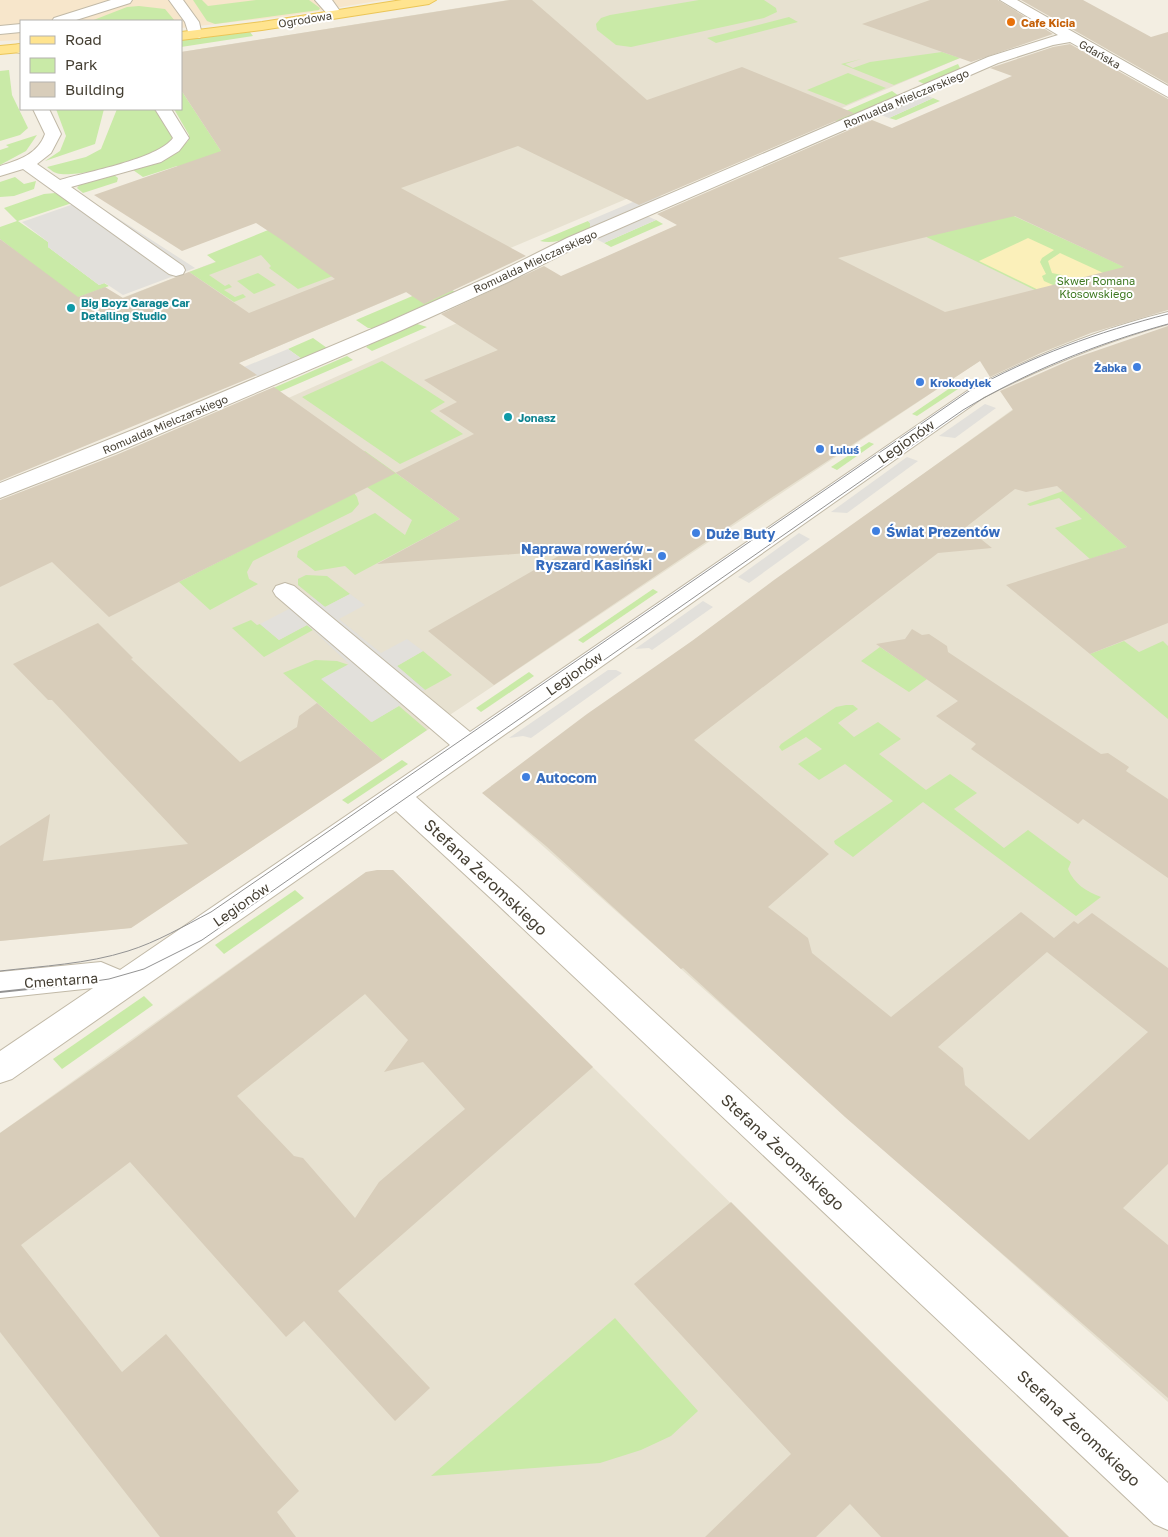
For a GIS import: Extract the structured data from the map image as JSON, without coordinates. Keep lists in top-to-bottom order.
{
  "streets": {
    "main road": ["Ogrodowa"],
    "street": [
      "Gdańska",
      "Romualda Mielczarskiego",
      "Legionów",
      "Stefana Żeromskiego",
      "Cmentarna"
    ]
  },
  "crossings": [
    ["Gdańska", "Romualda Mielczarskiego"],
    ["Legionów", "Stefana Żeromskiego"],
    ["Legionów", "Cmentarna"]
  ],
  "parks": ["Skwer Romana Kłosowskiego"],
  "places": [
    "Cafe Kicia",
    "Big Boyz Garage Car Detailing Studio",
    "Żabka",
    "Krokodylek",
    "Jonasz",
    "Luluś",
    "Świat Prezentów",
    "Duże Buty",
    "Naprawa rowerów - Ryszard Kasiński",
    "Autocom"
  ],
  "legend": ["Road", "Park", "Building"]
}
